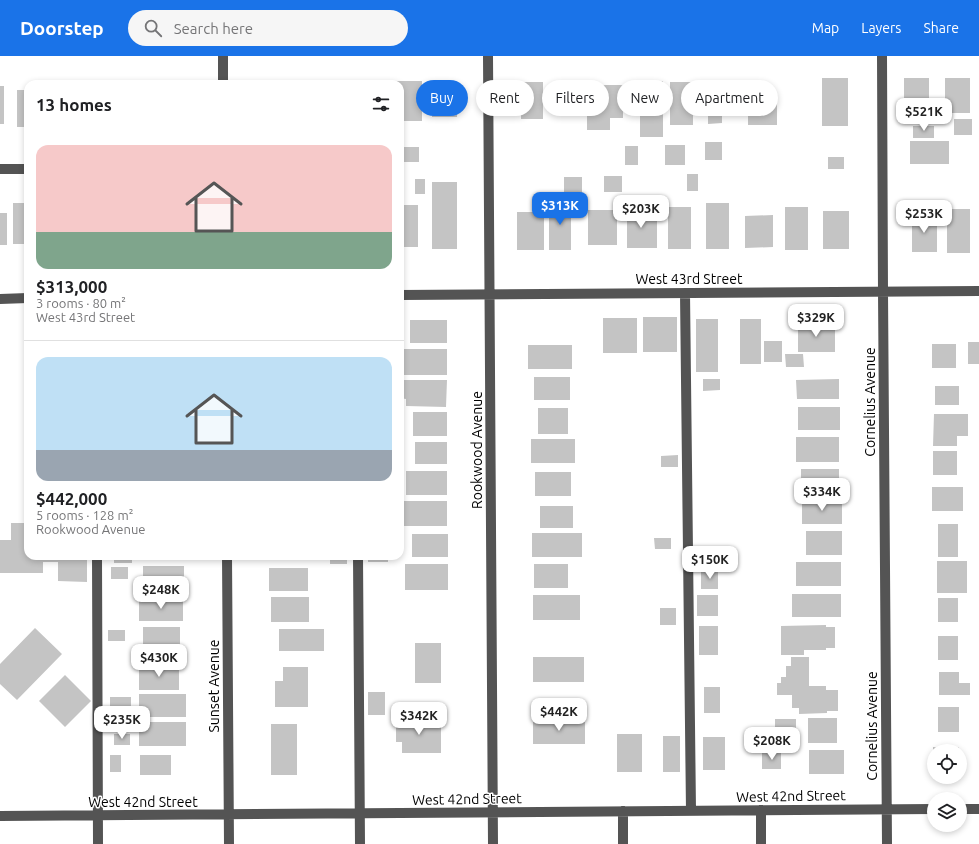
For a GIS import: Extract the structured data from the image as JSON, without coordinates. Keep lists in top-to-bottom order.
{
  "streets": {
    "street": [
      "West 43rd Street",
      "Cornelius Avenue",
      "Rookwood Avenue",
      "Sunset Avenue",
      "West 42nd Street"
    ]
  },
  "crossings": [
    ["West 43rd Street", "Cornelius Avenue"],
    ["West 43rd Street", "Rookwood Avenue"],
    ["Cornelius Avenue", "West 42nd Street"],
    ["Rookwood Avenue", "West 42nd Street"],
    ["Sunset Avenue", "West 42nd Street"]
  ],
  "page": {
    "header": "Doorstep",
    "search": "Search here",
    "nav": ["Map", "Layers", "Share"],
    "chip": [
      "Buy",
      "Rent",
      "Filters",
      "New",
      "Apartment"
    ],
    "heading": "13 homes",
    "price": [
      "$521K",
      "$313K",
      "$203K",
      "$253K",
      "$329K",
      "$334K",
      "$150K",
      "$248K",
      "$430K",
      "$442K",
      "$342K",
      "$235K",
      "$208K"
    ],
    "list": [
      {
        "name": "$313,000",
        "note": "3 rooms · 80 m² · West 43rd Street"
      },
      {
        "name": "$442,000",
        "note": "5 rooms · 128 m² · Rookwood Avenue"
      }
    ]
  }
}
